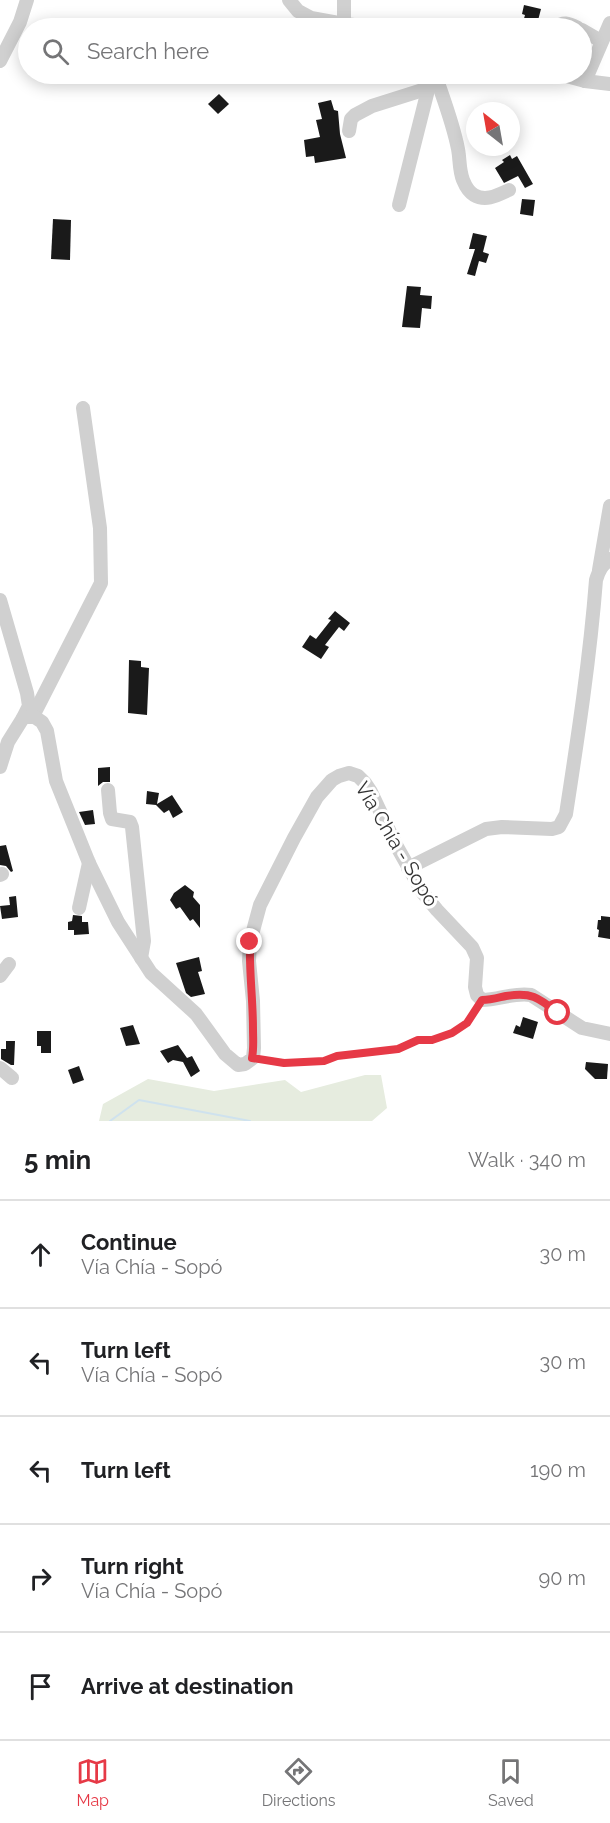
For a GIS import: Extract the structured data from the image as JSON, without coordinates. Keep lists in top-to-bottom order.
{
  "streets": {
    "street": ["Vía Chía - Sopó"]
  },
  "north": "top left",
  "page": {
    "search": "Search here",
    "heading": ["5 min", "Walk · 340 m"],
    "list": [
      ["Continue", "Vía Chía - Sopó", "30 m"],
      ["Turn left", "Vía Chía - Sopó", "30 m"],
      ["Turn left", "190 m"],
      ["Turn right", "Vía Chía - Sopó", "90 m"],
      "Arrive at destination"
    ],
    "nav": ["Map", "Directions", "Saved"]
  }
}
